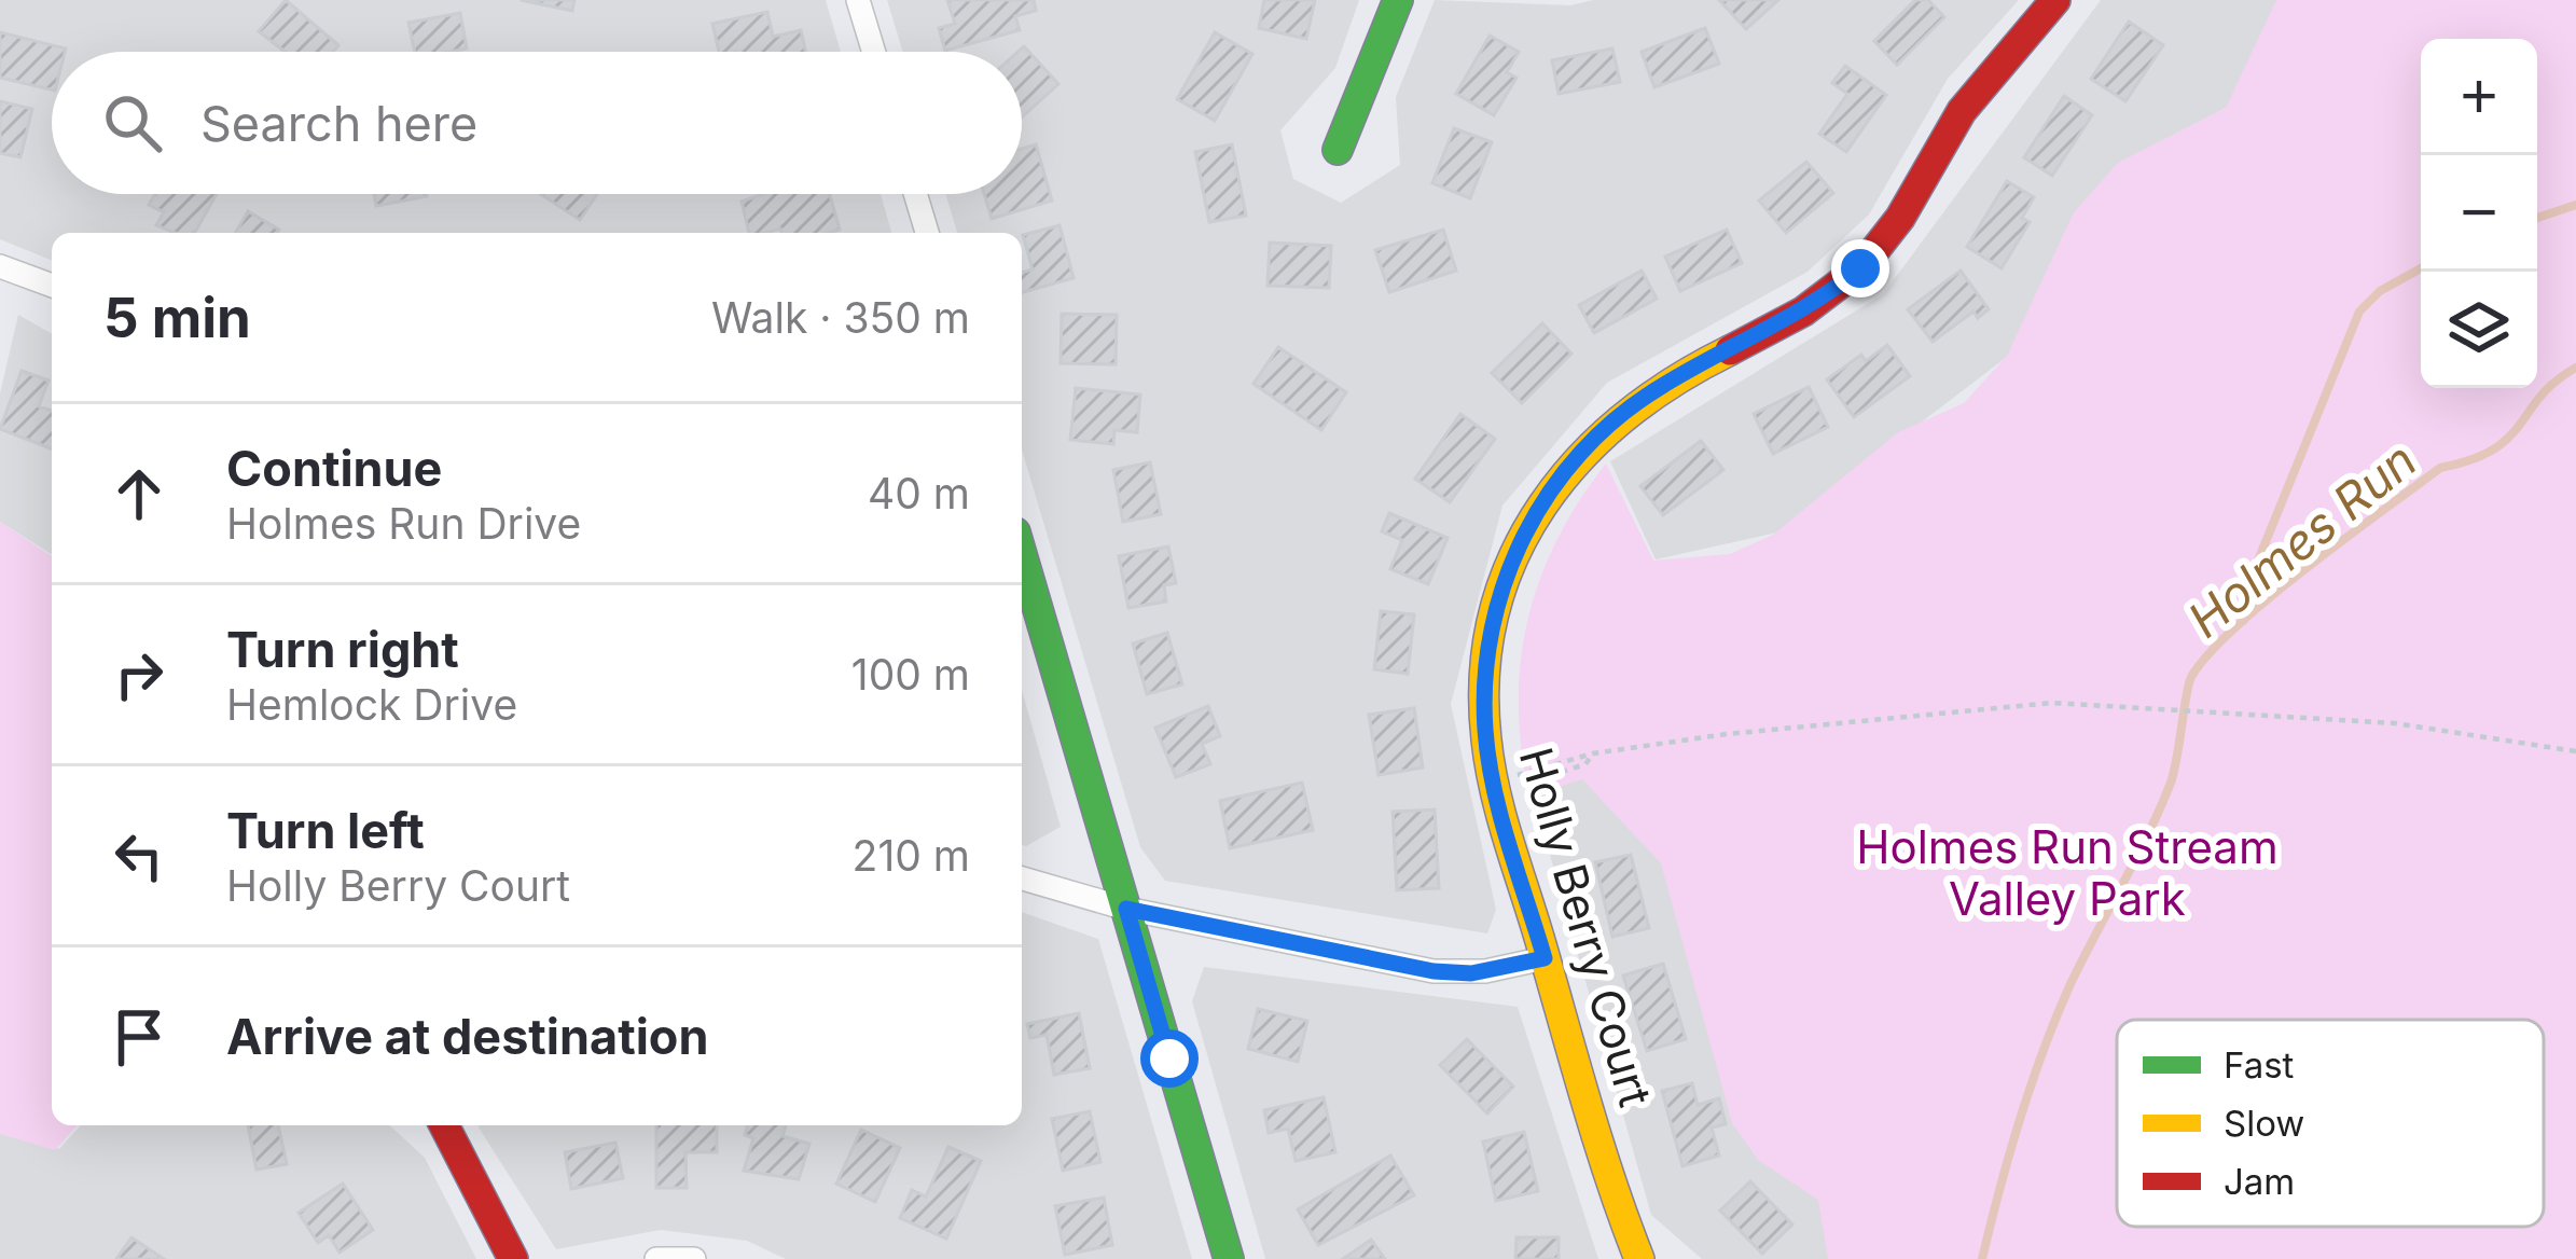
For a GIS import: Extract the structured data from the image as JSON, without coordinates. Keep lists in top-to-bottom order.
{
  "streets": {
    "street": ["Holly Berry Court"]
  },
  "water": ["Holmes Run"],
  "parks": ["Holmes Run Stream Valley Park"],
  "legend": ["Fast", "Slow", "Jam"],
  "page": {
    "map_buttons": ["+", "−"],
    "search": "Search here",
    "heading": ["5 min", "Walk · 350 m"],
    "list": [
      ["Continue", "Holmes Run Drive", "40 m"],
      ["Turn right", "Hemlock Drive", "100 m"],
      ["Turn left", "Holly Berry Court", "210 m"],
      "Arrive at destination"
    ]
  }
}
